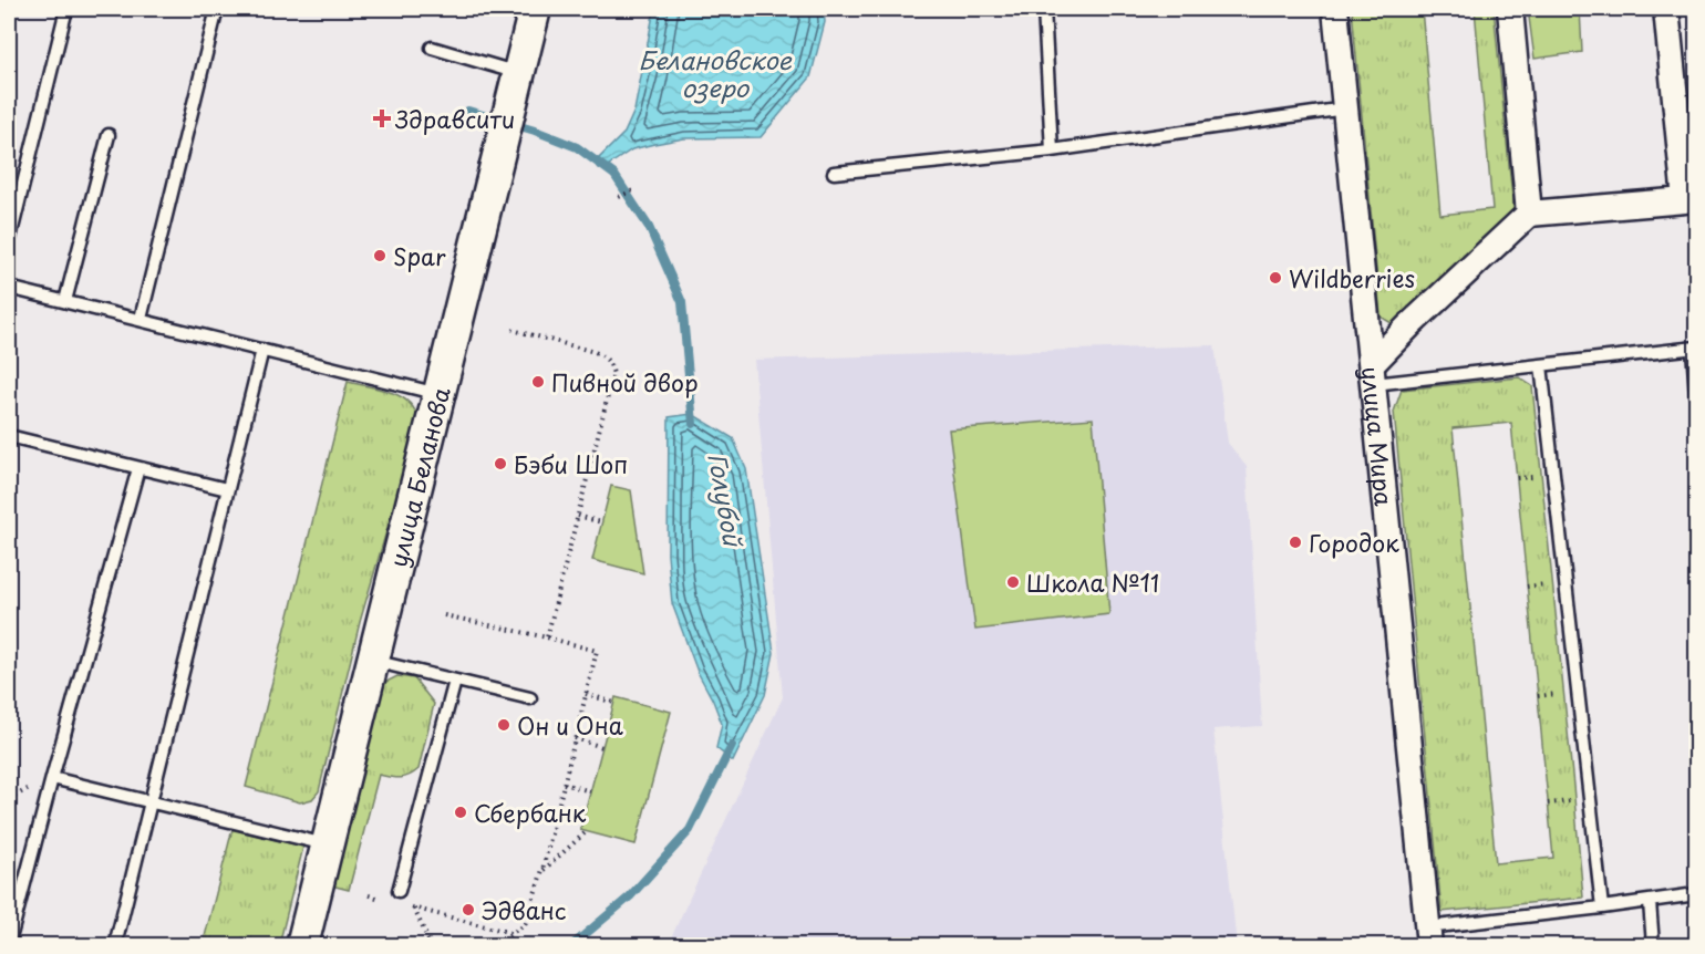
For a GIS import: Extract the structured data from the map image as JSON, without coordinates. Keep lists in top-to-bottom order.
{
  "streets": {
    "street": ["улица Мира", "улица Беланова"]
  },
  "water": ["Белановское озеро", "Голубой"],
  "places": {
    "health": ["Здравсити"],
    "other": [
      "Spar",
      "Wildberries",
      "Пивной двор",
      "Бэби Шоп",
      "Городок",
      "Школа №11",
      "Он и Она",
      "Сбербанк",
      "Эдванс"
    ]
  }
}
